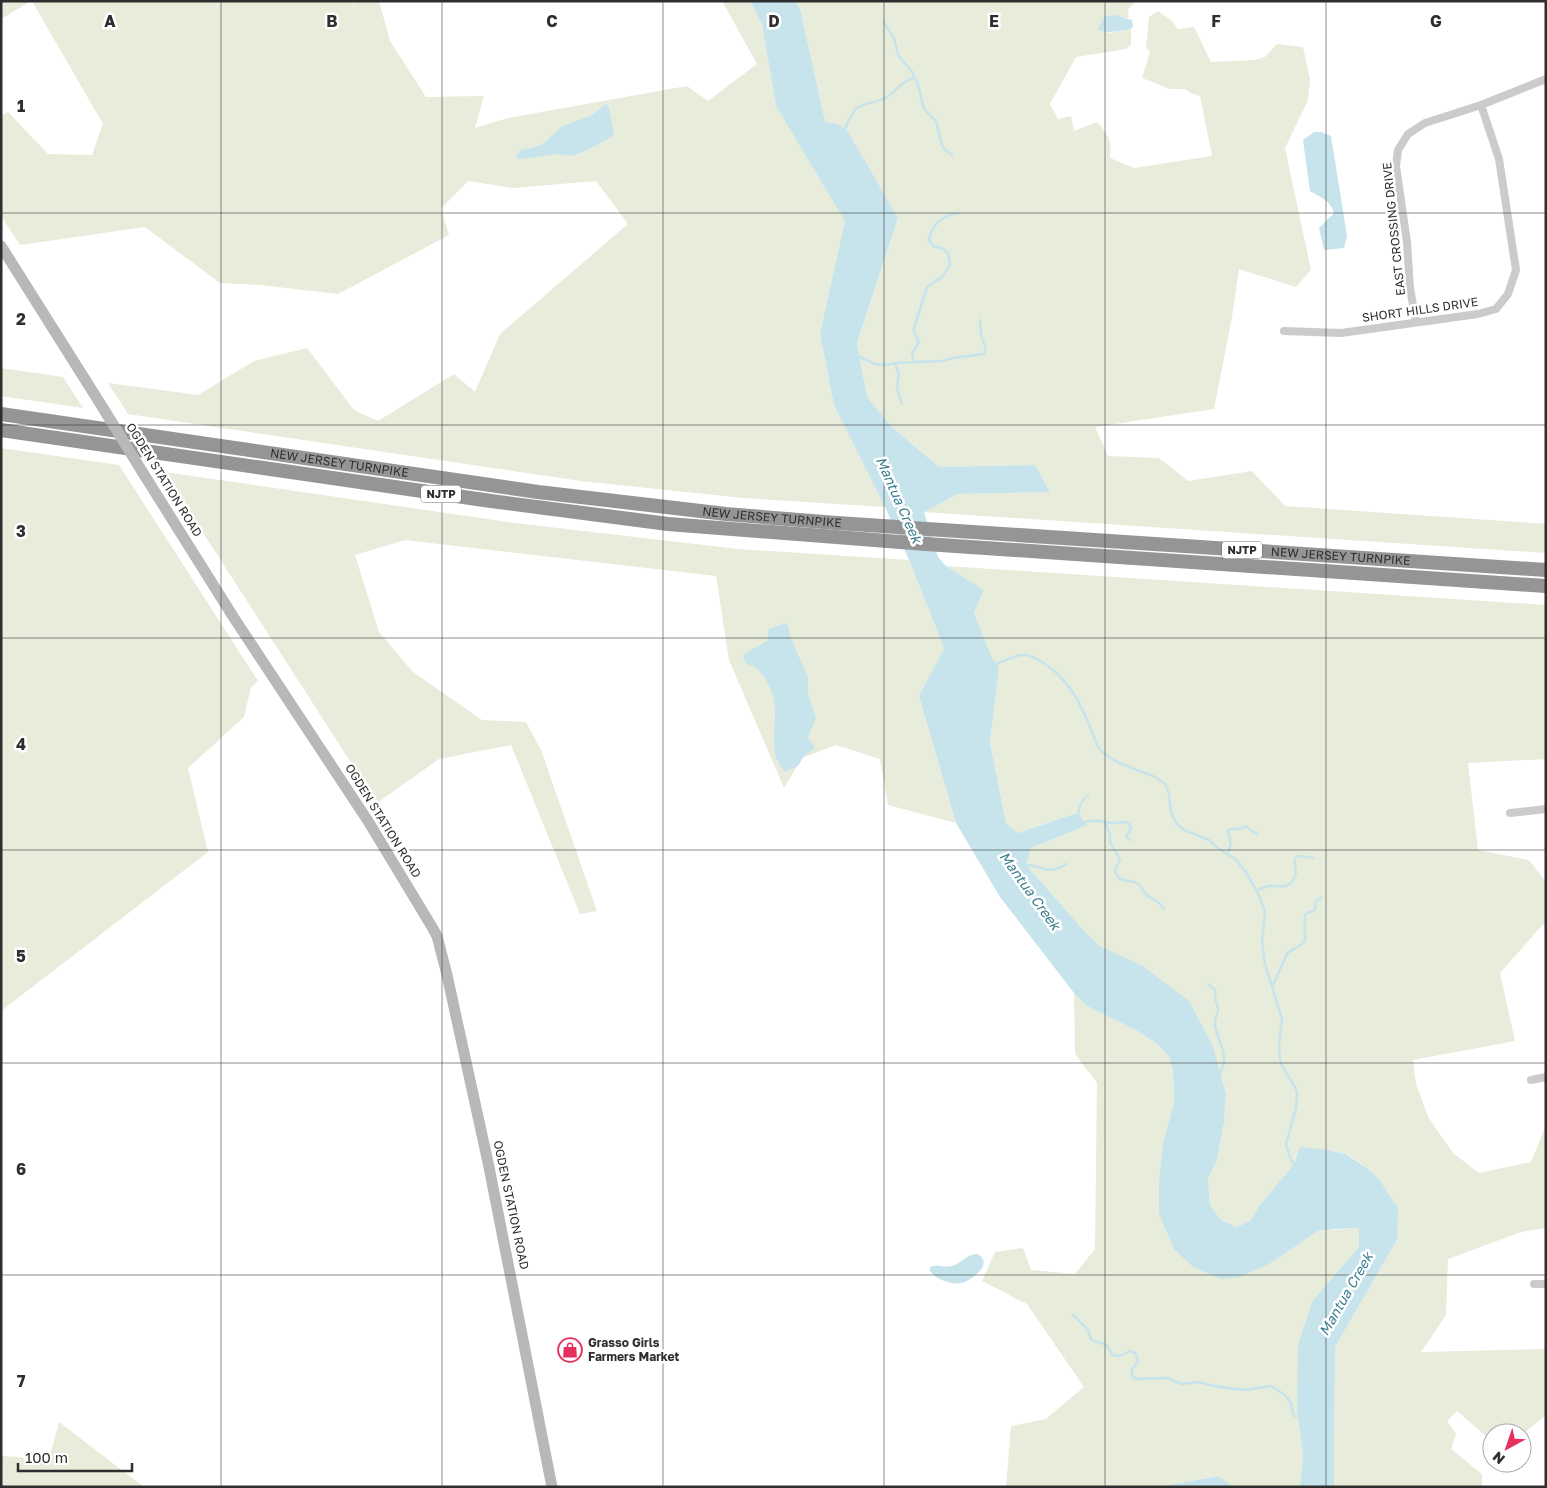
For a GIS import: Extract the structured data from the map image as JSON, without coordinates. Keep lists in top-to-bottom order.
{
  "streets": {
    "highway": ["NEW JERSEY TURNPIKE", "NJTP"],
    "street": ["EAST CROSSING DRIVE", "SHORT HILLS DRIVE", "OGDEN STATION ROAD"]
  },
  "crossings": [
    ["EAST CROSSING DRIVE", "SHORT HILLS DRIVE"]
  ],
  "water": ["Mantua Creek"],
  "places": {
    "shop": ["Grasso Girls Farmers Market"]
  },
  "scale_bar": "100 m",
  "north": "bottom left",
  "grid": {
    "columns": [
      "A",
      "B",
      "C",
      "D",
      "E",
      "F",
      "G"
    ],
    "rows": [
      "1",
      "2",
      "3",
      "4",
      "5",
      "6",
      "7"
    ]
  }
}
